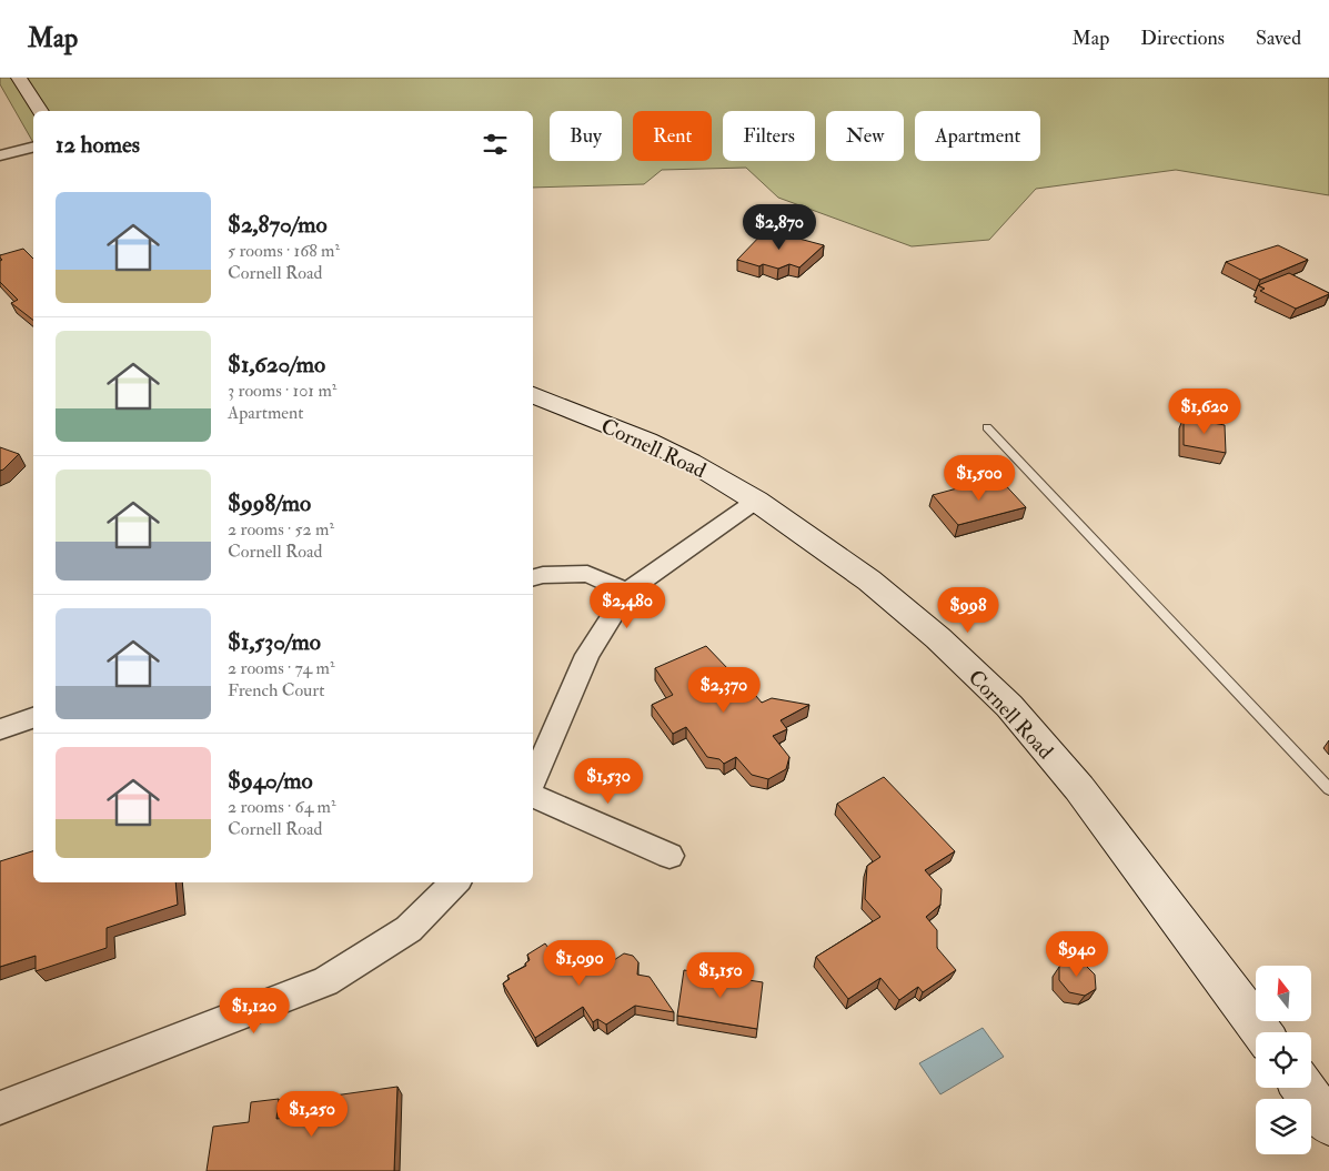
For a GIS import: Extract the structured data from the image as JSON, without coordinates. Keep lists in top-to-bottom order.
{
  "streets": {
    "main road": ["Cornell Road"]
  },
  "north": "top",
  "page": {
    "header": "Map",
    "nav": ["Map", "Directions", "Saved"],
    "chip": [
      "Buy",
      "Rent",
      "Filters",
      "New",
      "Apartment"
    ],
    "heading": "12 homes",
    "list": [
      {
        "name": "$2,870/mo",
        "note": "5 rooms · 168 m² · Cornell Road"
      },
      {
        "name": "$1,620/mo",
        "note": "3 rooms · 101 m² · Apartment"
      },
      {
        "name": "$998/mo",
        "note": "2 rooms · 52 m² · Cornell Road"
      },
      {
        "name": "$1,530/mo",
        "note": "2 rooms · 74 m² · French Court"
      },
      {
        "name": "$940/mo",
        "note": "2 rooms · 64 m² · Cornell Road"
      }
    ],
    "price": [
      "$2,870",
      "$1,620",
      "$1,500",
      "$2,480",
      "$998",
      "$2,370",
      "$1,530",
      "$940",
      "$1,090",
      "$1,150",
      "$1,120",
      "$1,250"
    ]
  }
}
